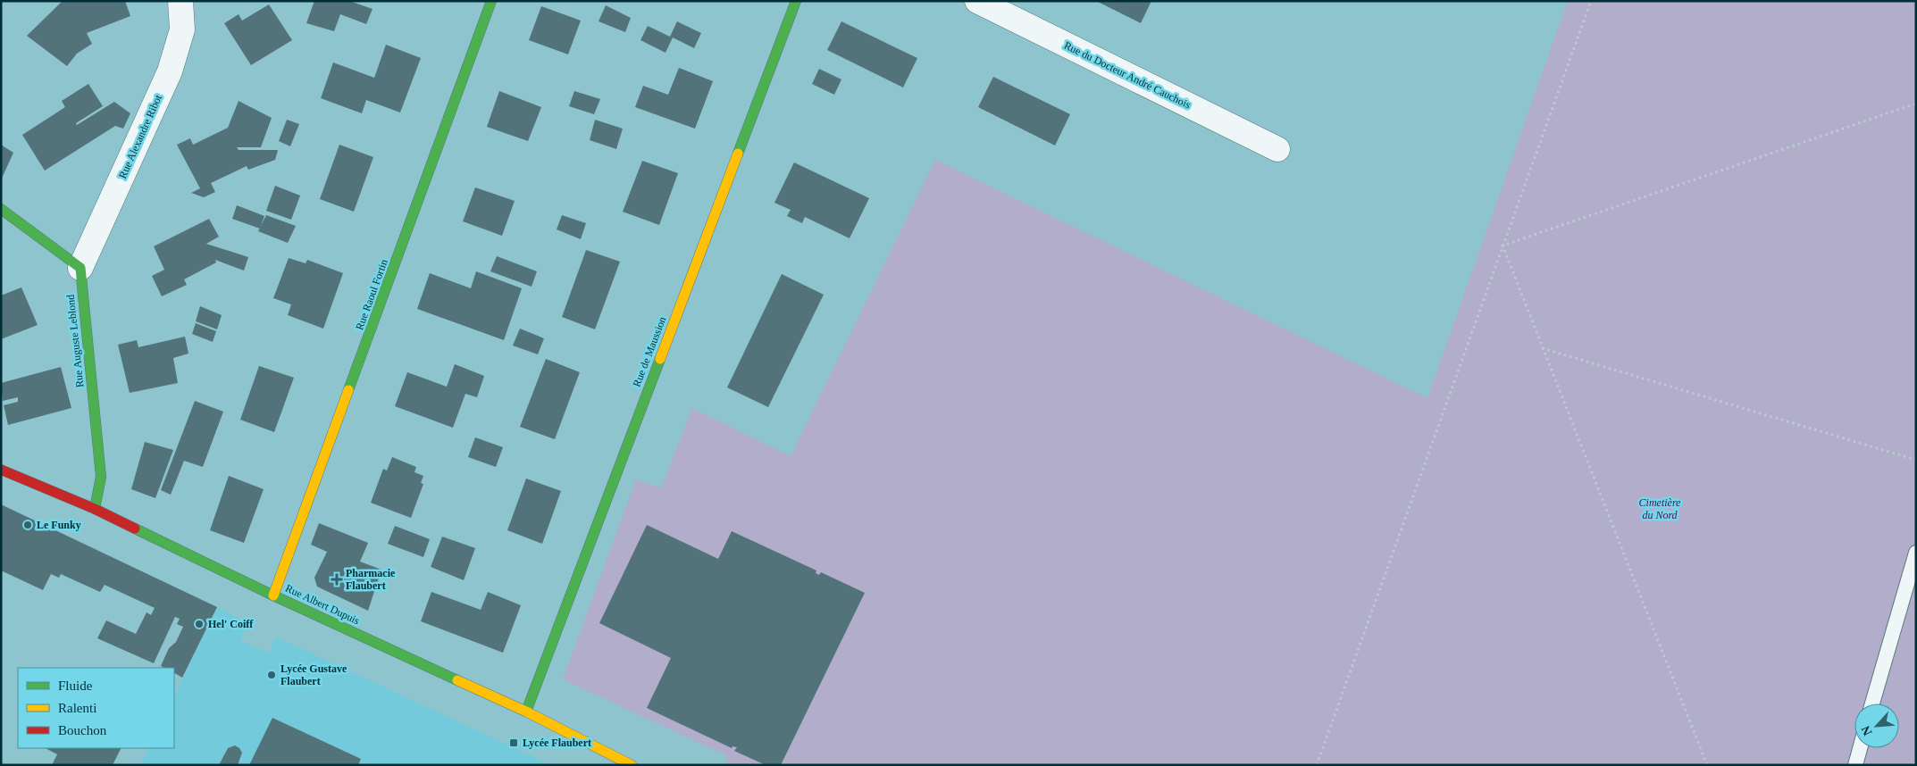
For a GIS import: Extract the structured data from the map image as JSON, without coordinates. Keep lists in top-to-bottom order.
{
  "streets": {
    "street": [
      "Rue du Docteur André Cauchois",
      "Rue Alexandre Ribot",
      "Rue Raoul Fortin",
      "Rue Auguste Leblond",
      "Rue de Maussion",
      "Rue Albert Dupuis"
    ]
  },
  "crossings": [
    ["Rue Alexandre Ribot", "Rue Auguste Leblond"],
    ["Rue Raoul Fortin", "Rue Albert Dupuis"],
    ["Rue Auguste Leblond", "Rue Albert Dupuis"],
    ["Rue de Maussion", "Rue Albert Dupuis"]
  ],
  "parks": ["Cimetière du Nord"],
  "places": {
    "other": ["Le Funky", "Hel' Coiff", "Lycée Gustave Flaubert"],
    "health": ["Pharmacie Flaubert"],
    "transit": ["Lycée Flaubert"]
  },
  "legend": ["Fluide", "Ralenti", "Bouchon"],
  "north": "bottom left"
}
